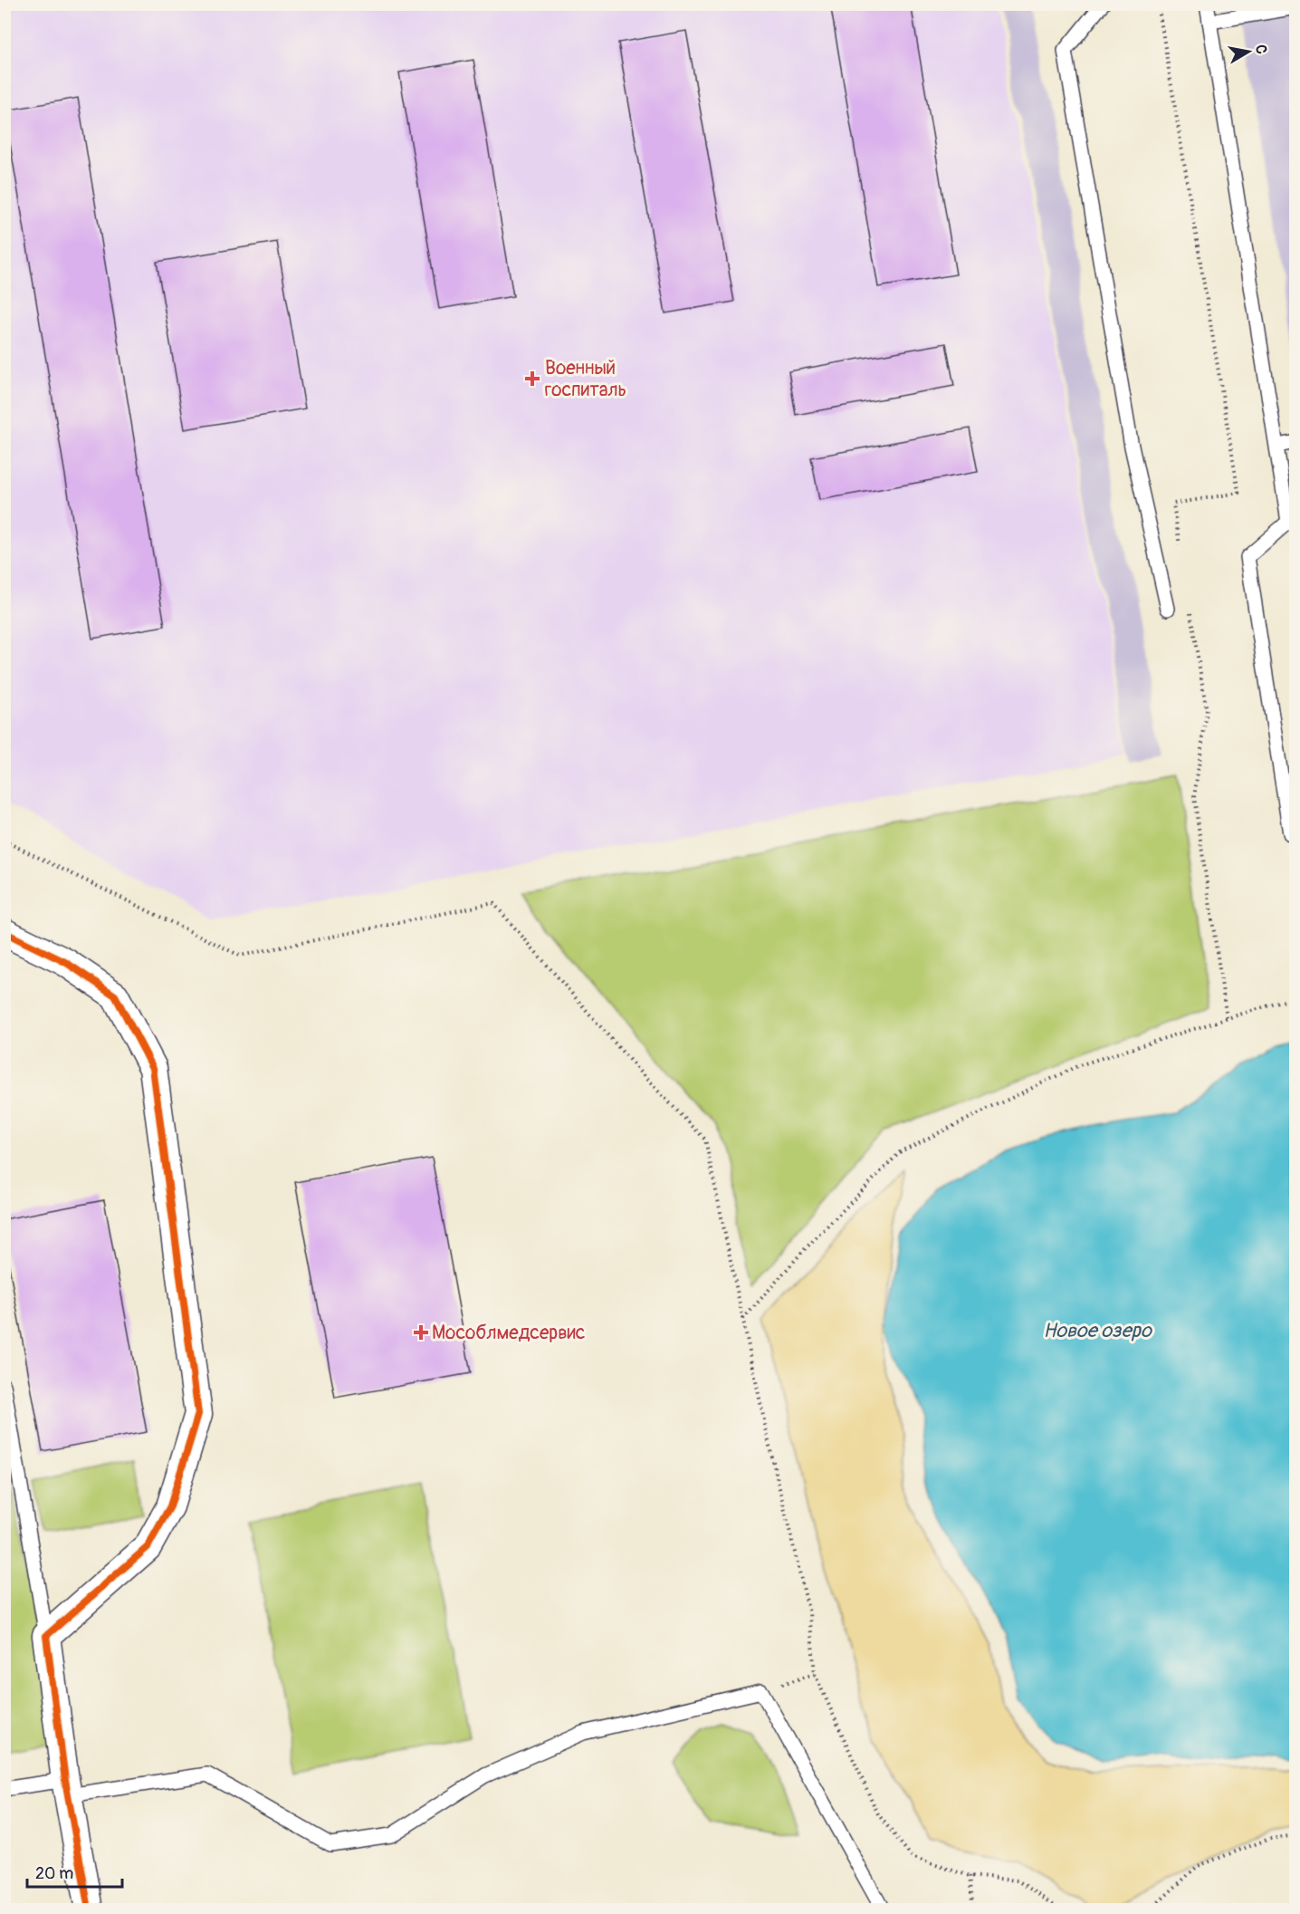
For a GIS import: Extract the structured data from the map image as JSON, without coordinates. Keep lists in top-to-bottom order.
{
  "water": ["Новое озеро"],
  "places": {
    "health": ["Военный госпиталь", "Мособлмедсервис"]
  },
  "scale_bar": "20 m",
  "north": "right"
}
